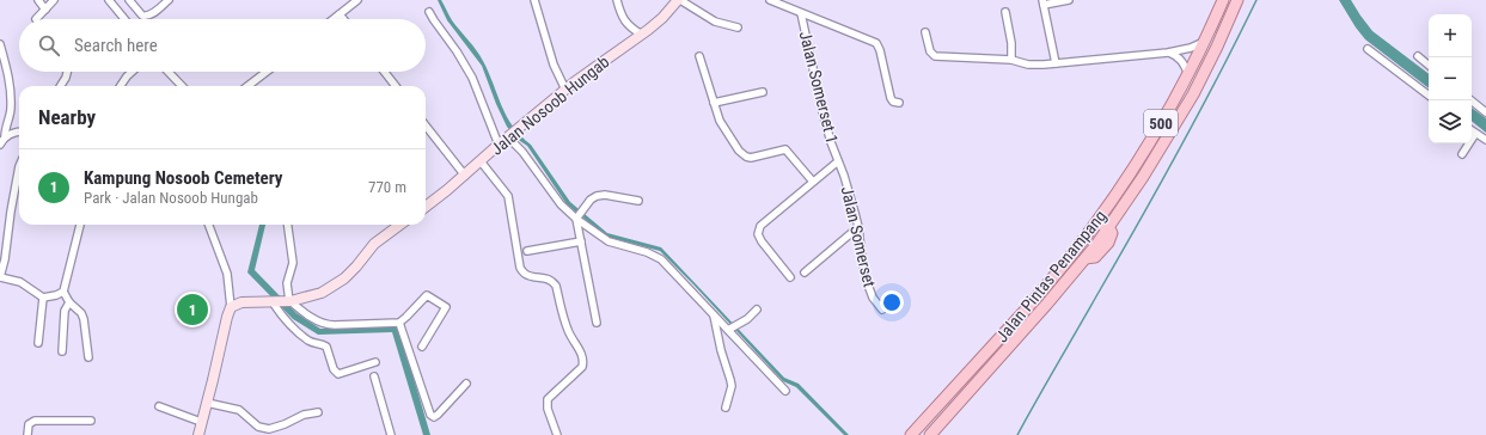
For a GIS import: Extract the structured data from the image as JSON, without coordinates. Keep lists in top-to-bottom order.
{
  "streets": {
    "main road": ["Jalan Nosoob Hungab", "500", "Jalan Pintas Penampang"],
    "street": ["Jalan Somerset 1", "Jalan Somerset"]
  },
  "crossings": [
    ["Jalan Somerset 1", "Jalan Somerset"]
  ],
  "page": {
    "map_buttons": ["+", "−"],
    "search": "Search here",
    "heading": "Nearby",
    "list": [
      {
        "mark": "1",
        "name": "Kampung Nosoob Cemetery",
        "note": "Park · Jalan Nosoob Hungab",
        "value": "770 m"
      }
    ],
    "pins": "1"
  }
}
